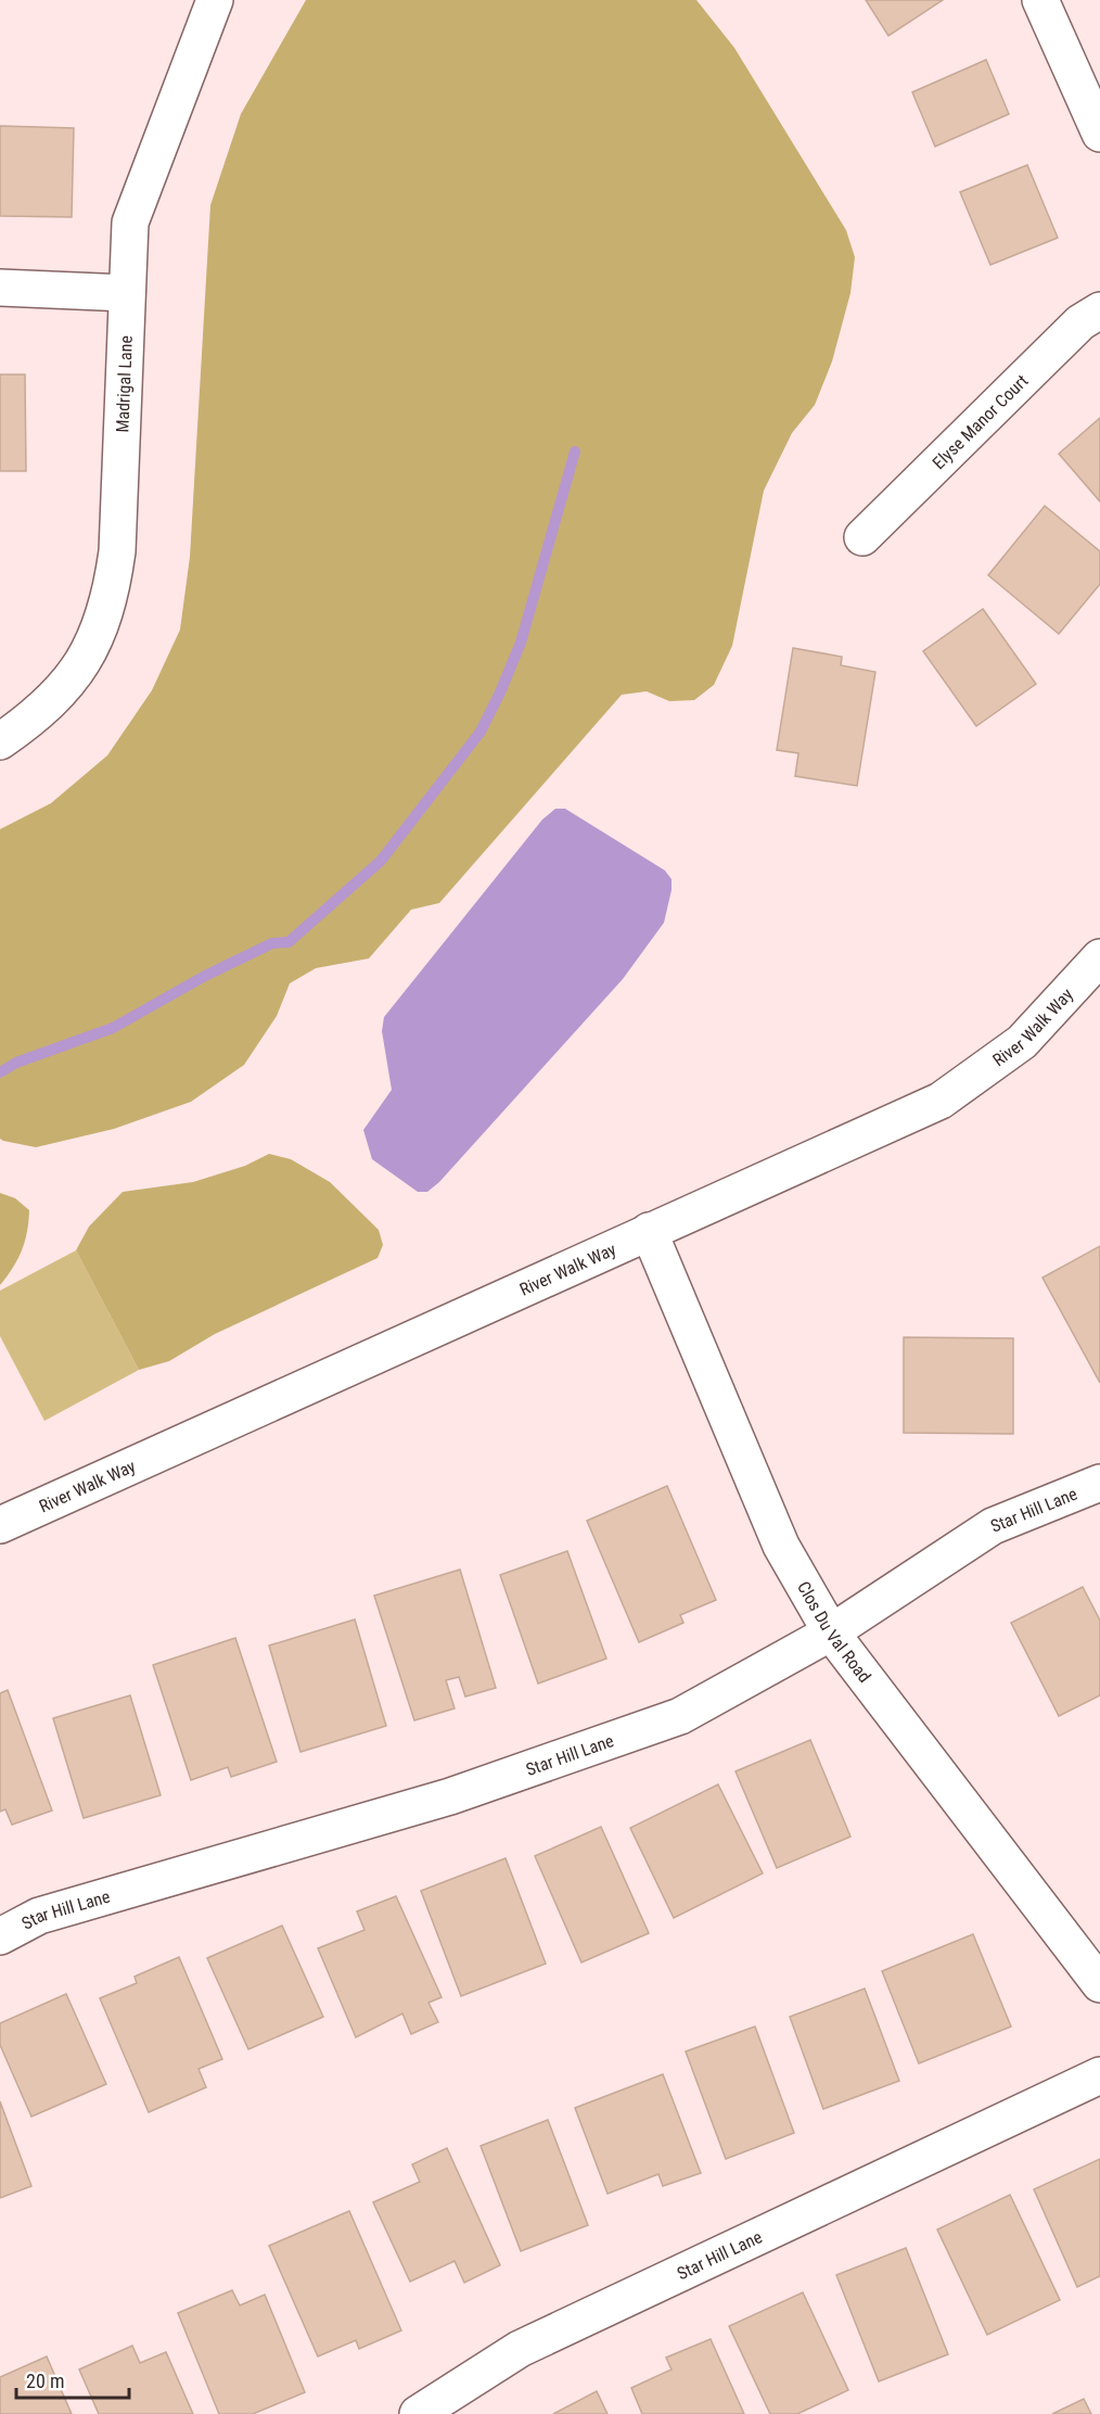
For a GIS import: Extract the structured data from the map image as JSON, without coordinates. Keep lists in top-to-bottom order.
{
  "streets": {
    "street": [
      "Madrigal Lane",
      "Elyse Manor Court",
      "River Walk Way",
      "Star Hill Lane",
      "Clos Du Val Road"
    ]
  },
  "crossings": [
    ["River Walk Way", "Clos Du Val Road"],
    ["Star Hill Lane", "Clos Du Val Road"]
  ],
  "scale_bar": "20 m"
}
